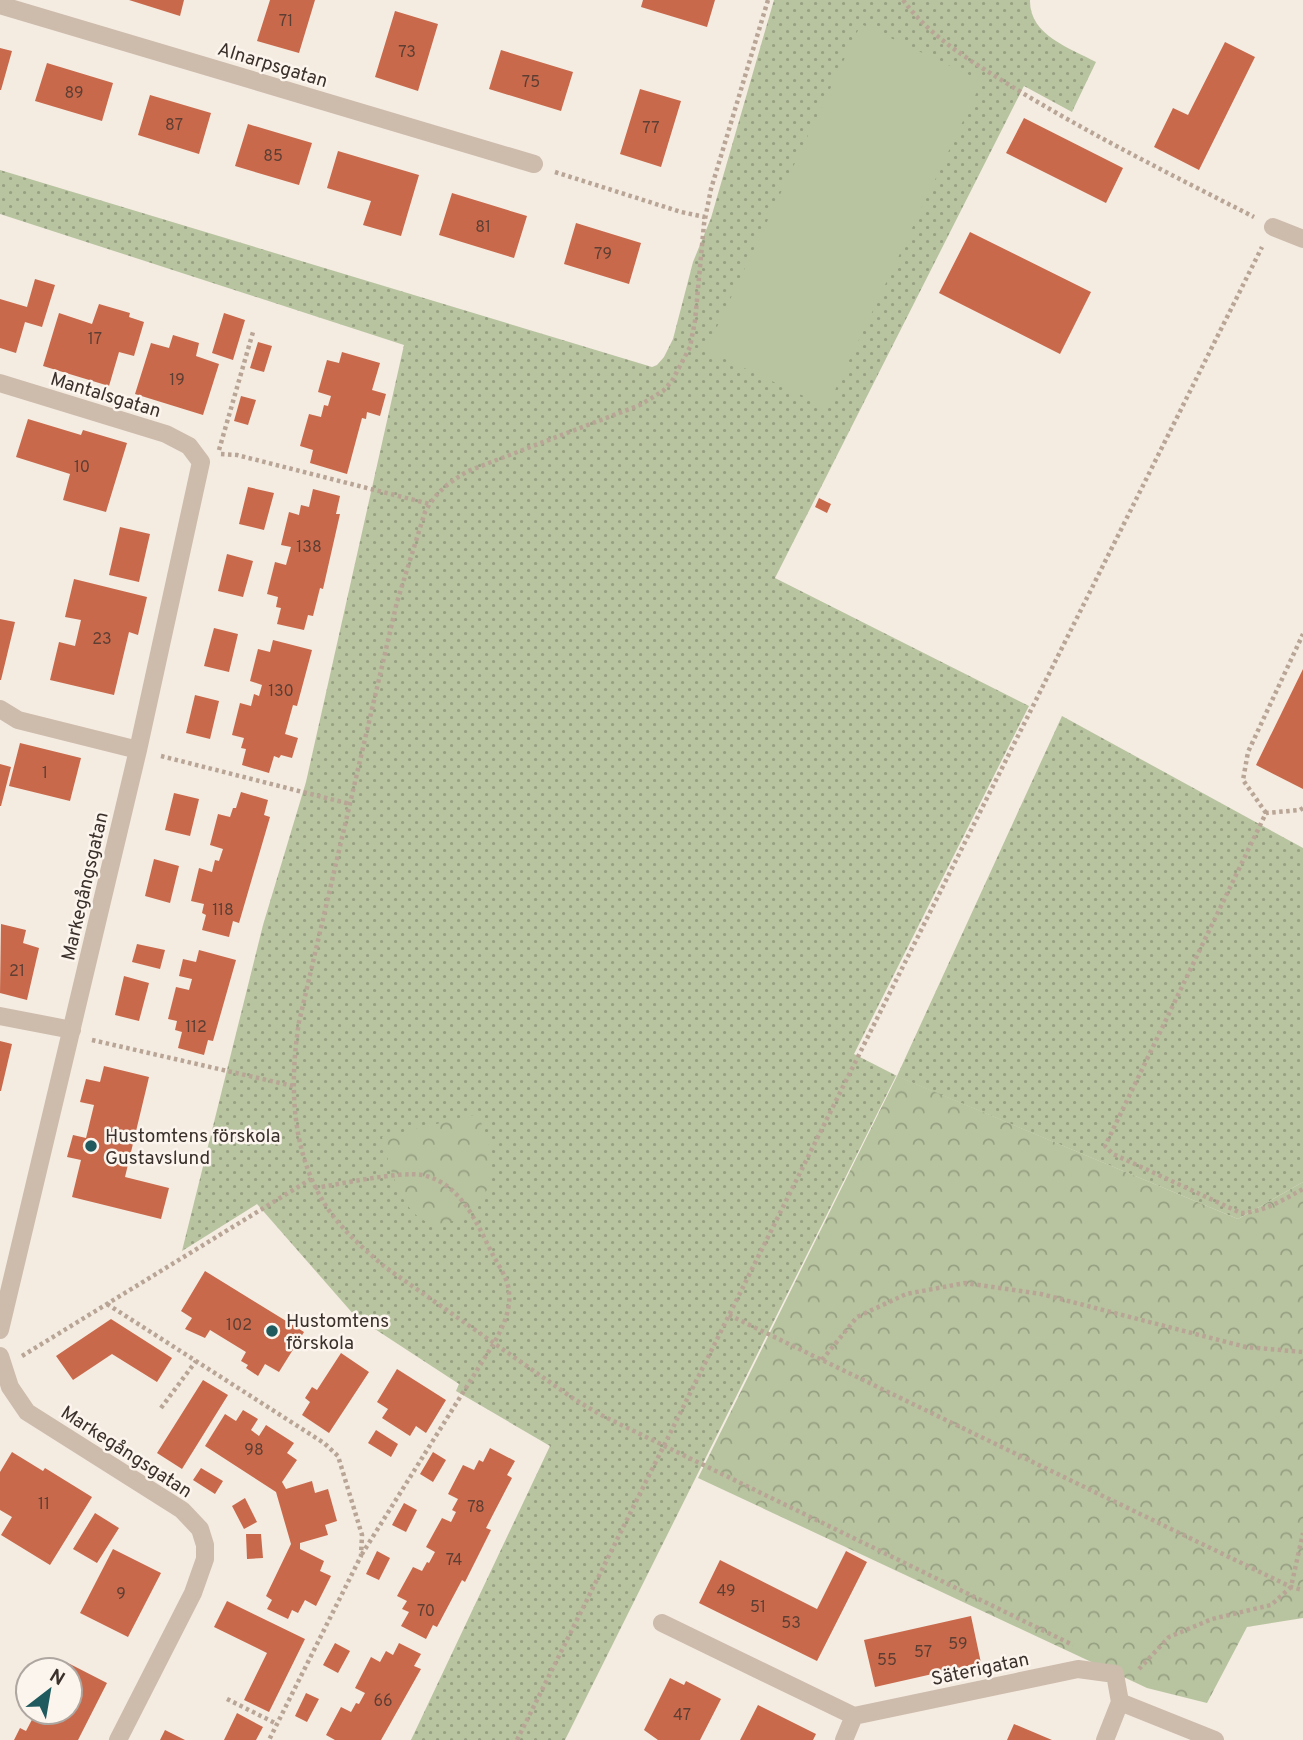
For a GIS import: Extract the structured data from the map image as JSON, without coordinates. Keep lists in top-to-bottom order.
{
  "streets": {
    "street": [
      "Alnarpsgatan",
      "Mantalsgatan",
      "Markegångsgatan",
      "Säterigatan"
    ]
  },
  "crossings": [
    ["Mantalsgatan", "Markegångsgatan"]
  ],
  "places": ["Hustomtens förskola Gustavslund", "Hustomtens förskola"],
  "house_numbers": [
    "71",
    "73",
    "75",
    "89",
    "87",
    "77",
    "85",
    "81",
    "79",
    "17",
    "19",
    "10",
    "138",
    "23",
    "130",
    "1",
    "118",
    "21",
    "112",
    "102",
    "98",
    "11",
    "78",
    "74",
    "49",
    "9",
    "51",
    "70",
    "53",
    "59",
    "57",
    "55",
    "66",
    "47"
  ],
  "north": "top right"
}
